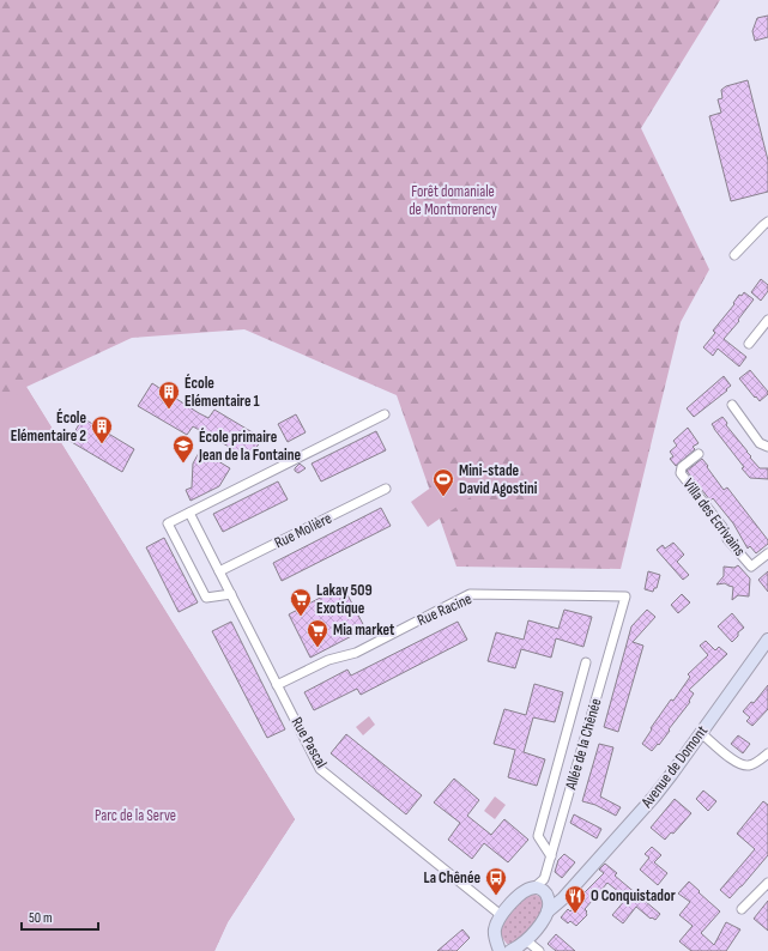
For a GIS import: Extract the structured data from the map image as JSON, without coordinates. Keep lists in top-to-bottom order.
{
  "streets": {
    "main road": ["Avenue de Domont"],
    "street": [
      "Villa des Ecrivains",
      "Rue Molière",
      "Rue Racine",
      "Rue Pascal",
      "Allée de la Chênée"
    ]
  },
  "crossings": [
    ["Rue Molière", "Rue Pascal"],
    ["Rue Racine", "Rue Pascal"],
    ["Rue Racine", "Allée de la Chênée"]
  ],
  "parks": ["Forêt domaniale de Montmorency", "Parc de la Serve"],
  "places": {
    "building": ["École Elémentaire 1", "École Elémentaire 2"],
    "school or university": ["École primaire Jean de la Fontaine"],
    "sports": ["Mini-stade David Agostini"],
    "supermarket": ["Lakay 509 Exotique", "Mia market"],
    "bus stop": ["La Chênée"],
    "restaurant": ["O Conquistador"]
  },
  "scale_bar": "50 m"
}
